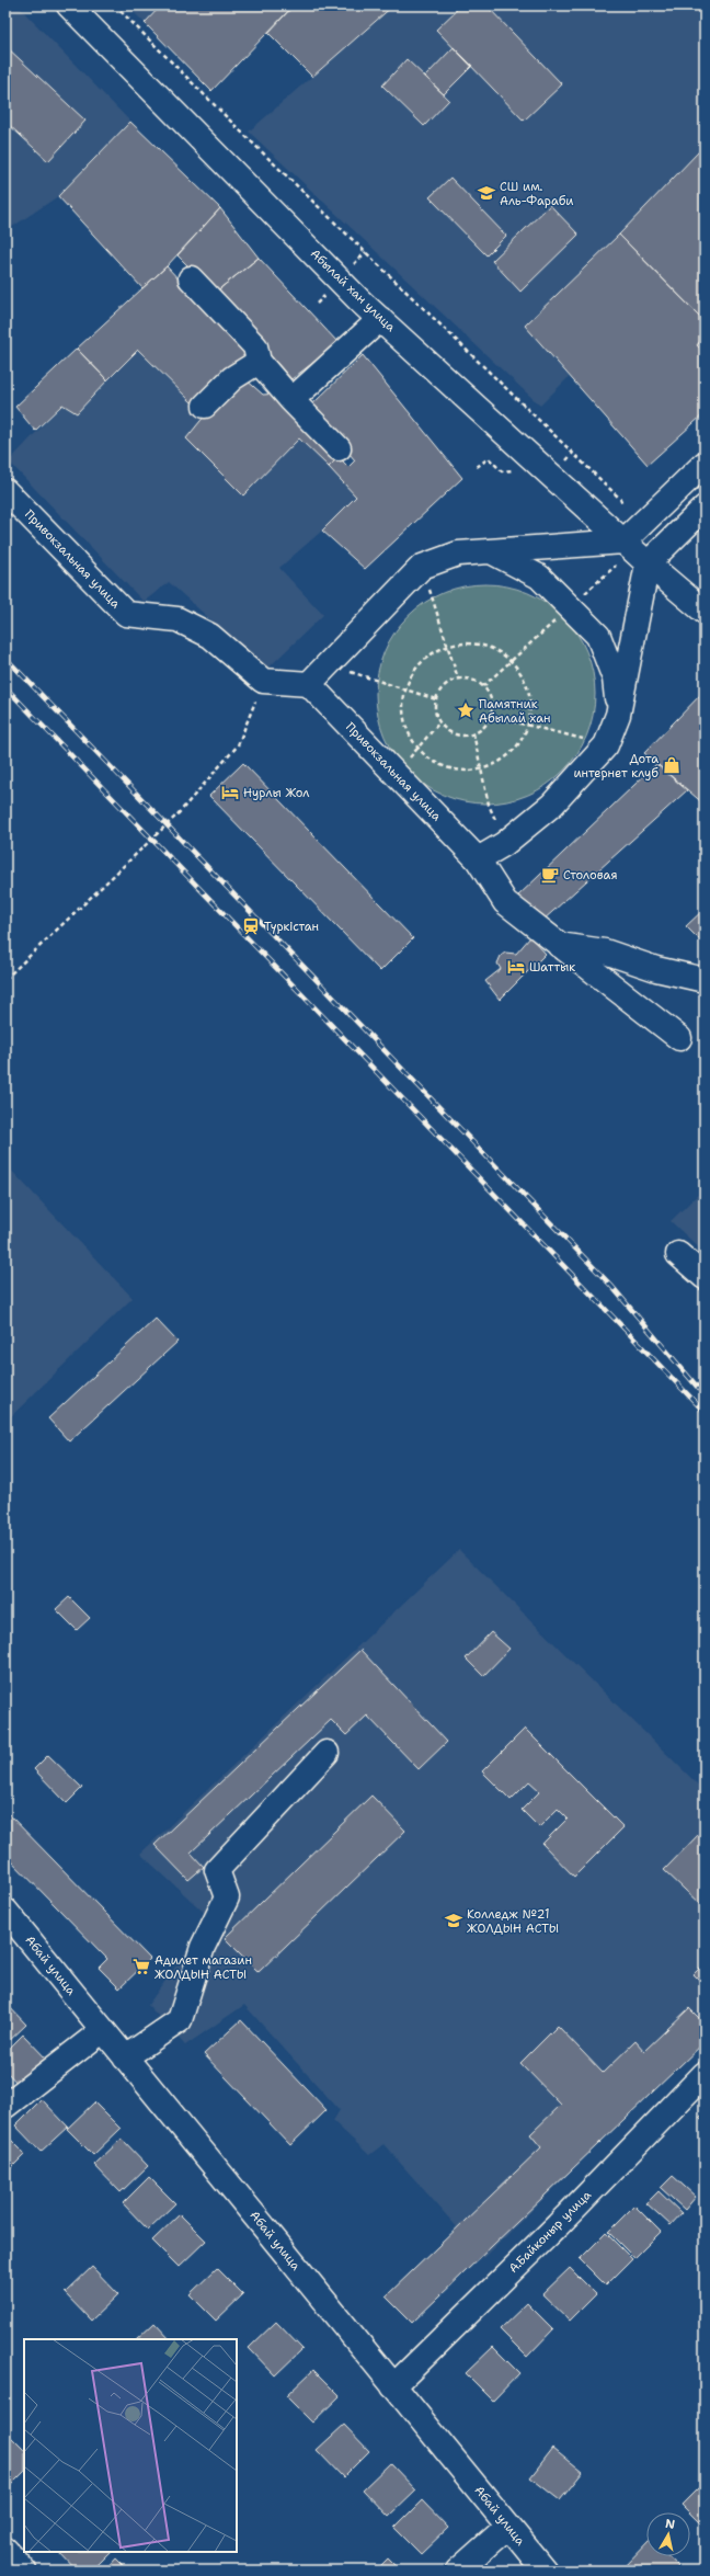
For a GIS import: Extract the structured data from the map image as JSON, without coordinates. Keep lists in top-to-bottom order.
{
  "streets": {
    "street": [
      "Абылай хан улица",
      "Привокзальная улица",
      "Абай улица",
      "А.Байконыр улица"
    ]
  },
  "crossings": [
    ["Абай улица", "А.Байконыр улица"]
  ],
  "places": {
    "school or university": ["СШ им. Аль-Фараби", "Колледж №21 ЖОЛДЫН АСТЫ"],
    "place": ["Памятник Абылай хан"],
    "shop": ["Дота интернет клуб"],
    "hotel": ["Нурлы Жол", "Шаттык"],
    "cafe": ["Столовая"],
    "station": ["Түркістан"],
    "supermarket": ["Адилет магазин ЖОЛДЫН АСТЫ"]
  },
  "north": "top"
}
